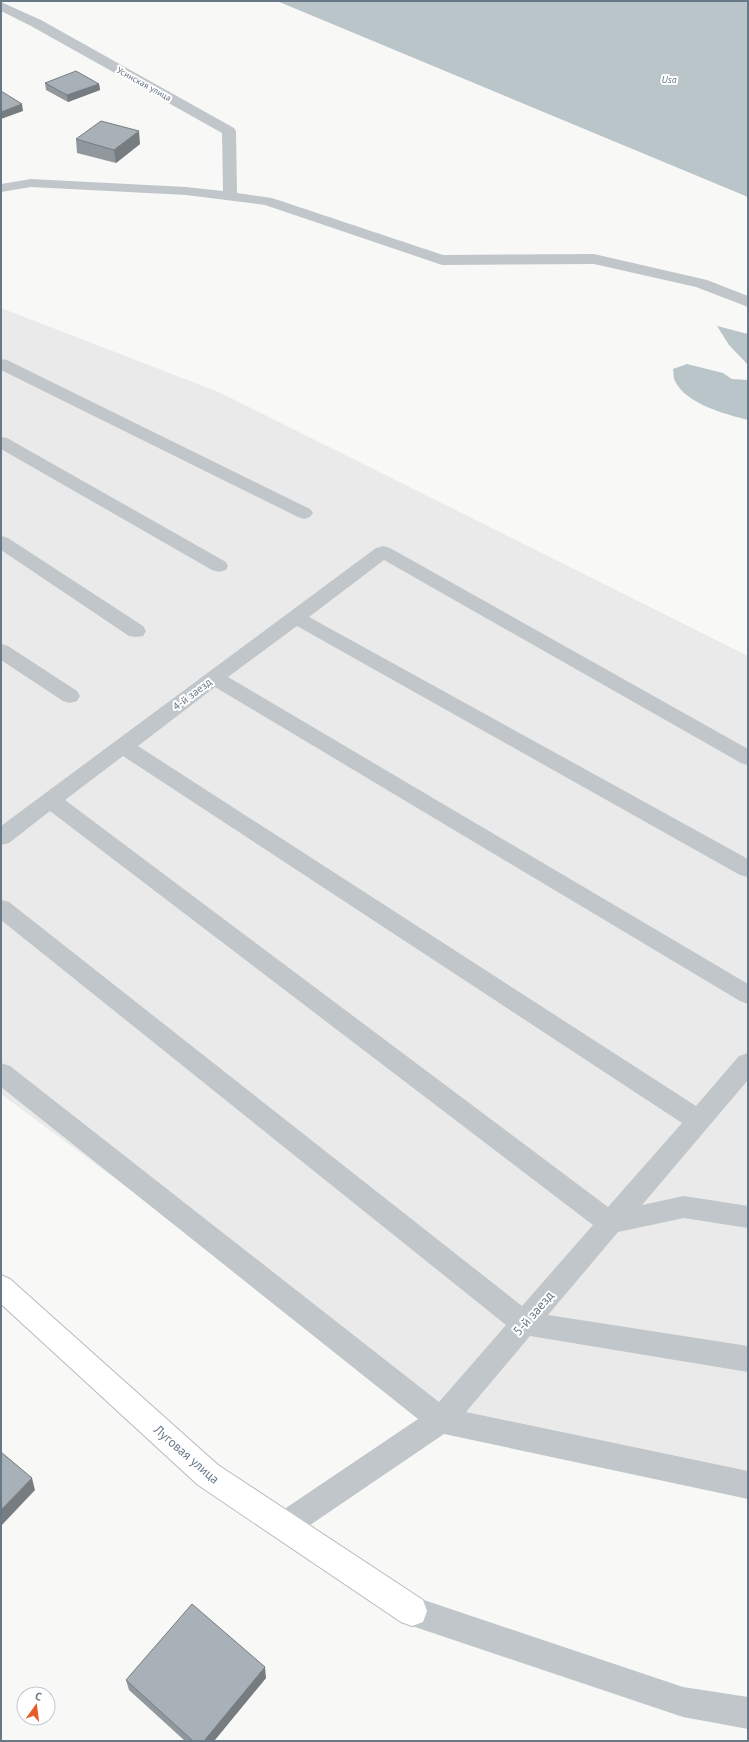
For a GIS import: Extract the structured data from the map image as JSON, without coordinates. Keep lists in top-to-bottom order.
{
  "streets": {
    "main road": ["Луговая улица"],
    "street": ["Усинская улица", "4-й заезд", "5-й заезд"]
  },
  "crossings": [
    ["5-й заезд", "Луговая улица"]
  ],
  "water": ["Usa"],
  "north": "top"
}
